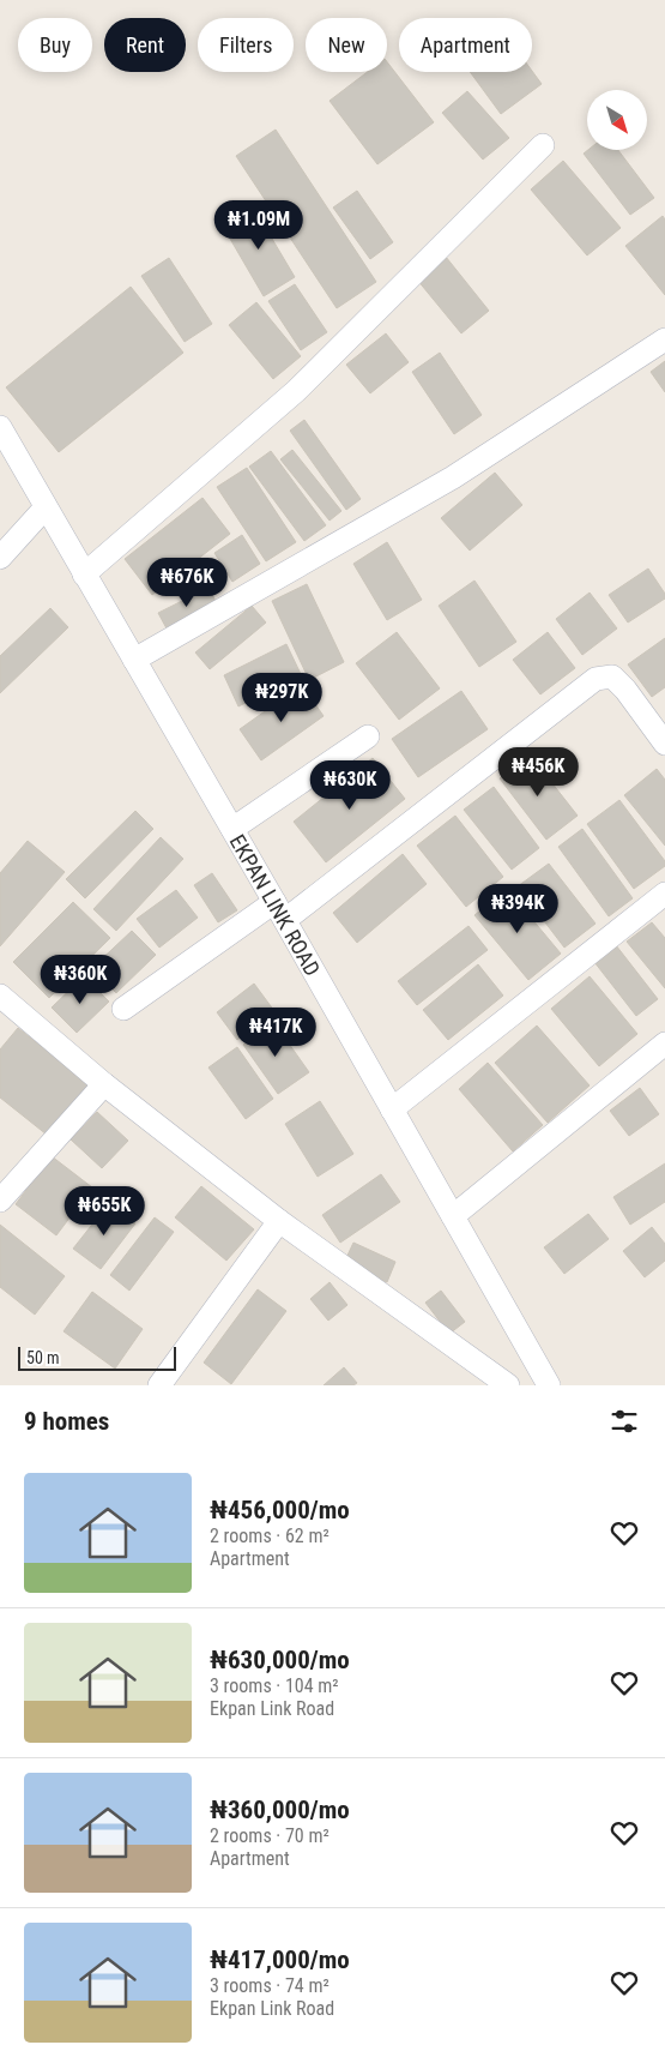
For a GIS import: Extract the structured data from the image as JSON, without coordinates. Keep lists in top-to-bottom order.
{
  "streets": {
    "street": ["EKPAN LINK ROAD"]
  },
  "scale_bar": "50 m",
  "north": "bottom right",
  "page": {
    "chip": [
      "Buy",
      "Rent",
      "Filters",
      "New",
      "Apartment"
    ],
    "price": [
      "₦1.09M",
      "₦676K",
      "₦297K",
      "₦456K",
      "₦630K",
      "₦394K",
      "₦360K",
      "₦417K",
      "₦655K"
    ],
    "scale": "50 m",
    "heading": "9 homes",
    "list": [
      {
        "name": "₦456,000/mo",
        "note": "2 rooms · 62 m² · Apartment"
      },
      {
        "name": "₦630,000/mo",
        "note": "3 rooms · 104 m² · Ekpan Link Road"
      },
      {
        "name": "₦360,000/mo",
        "note": "2 rooms · 70 m² · Apartment"
      },
      {
        "name": "₦417,000/mo",
        "note": "3 rooms · 74 m² · Ekpan Link Road"
      }
    ]
  }
}
